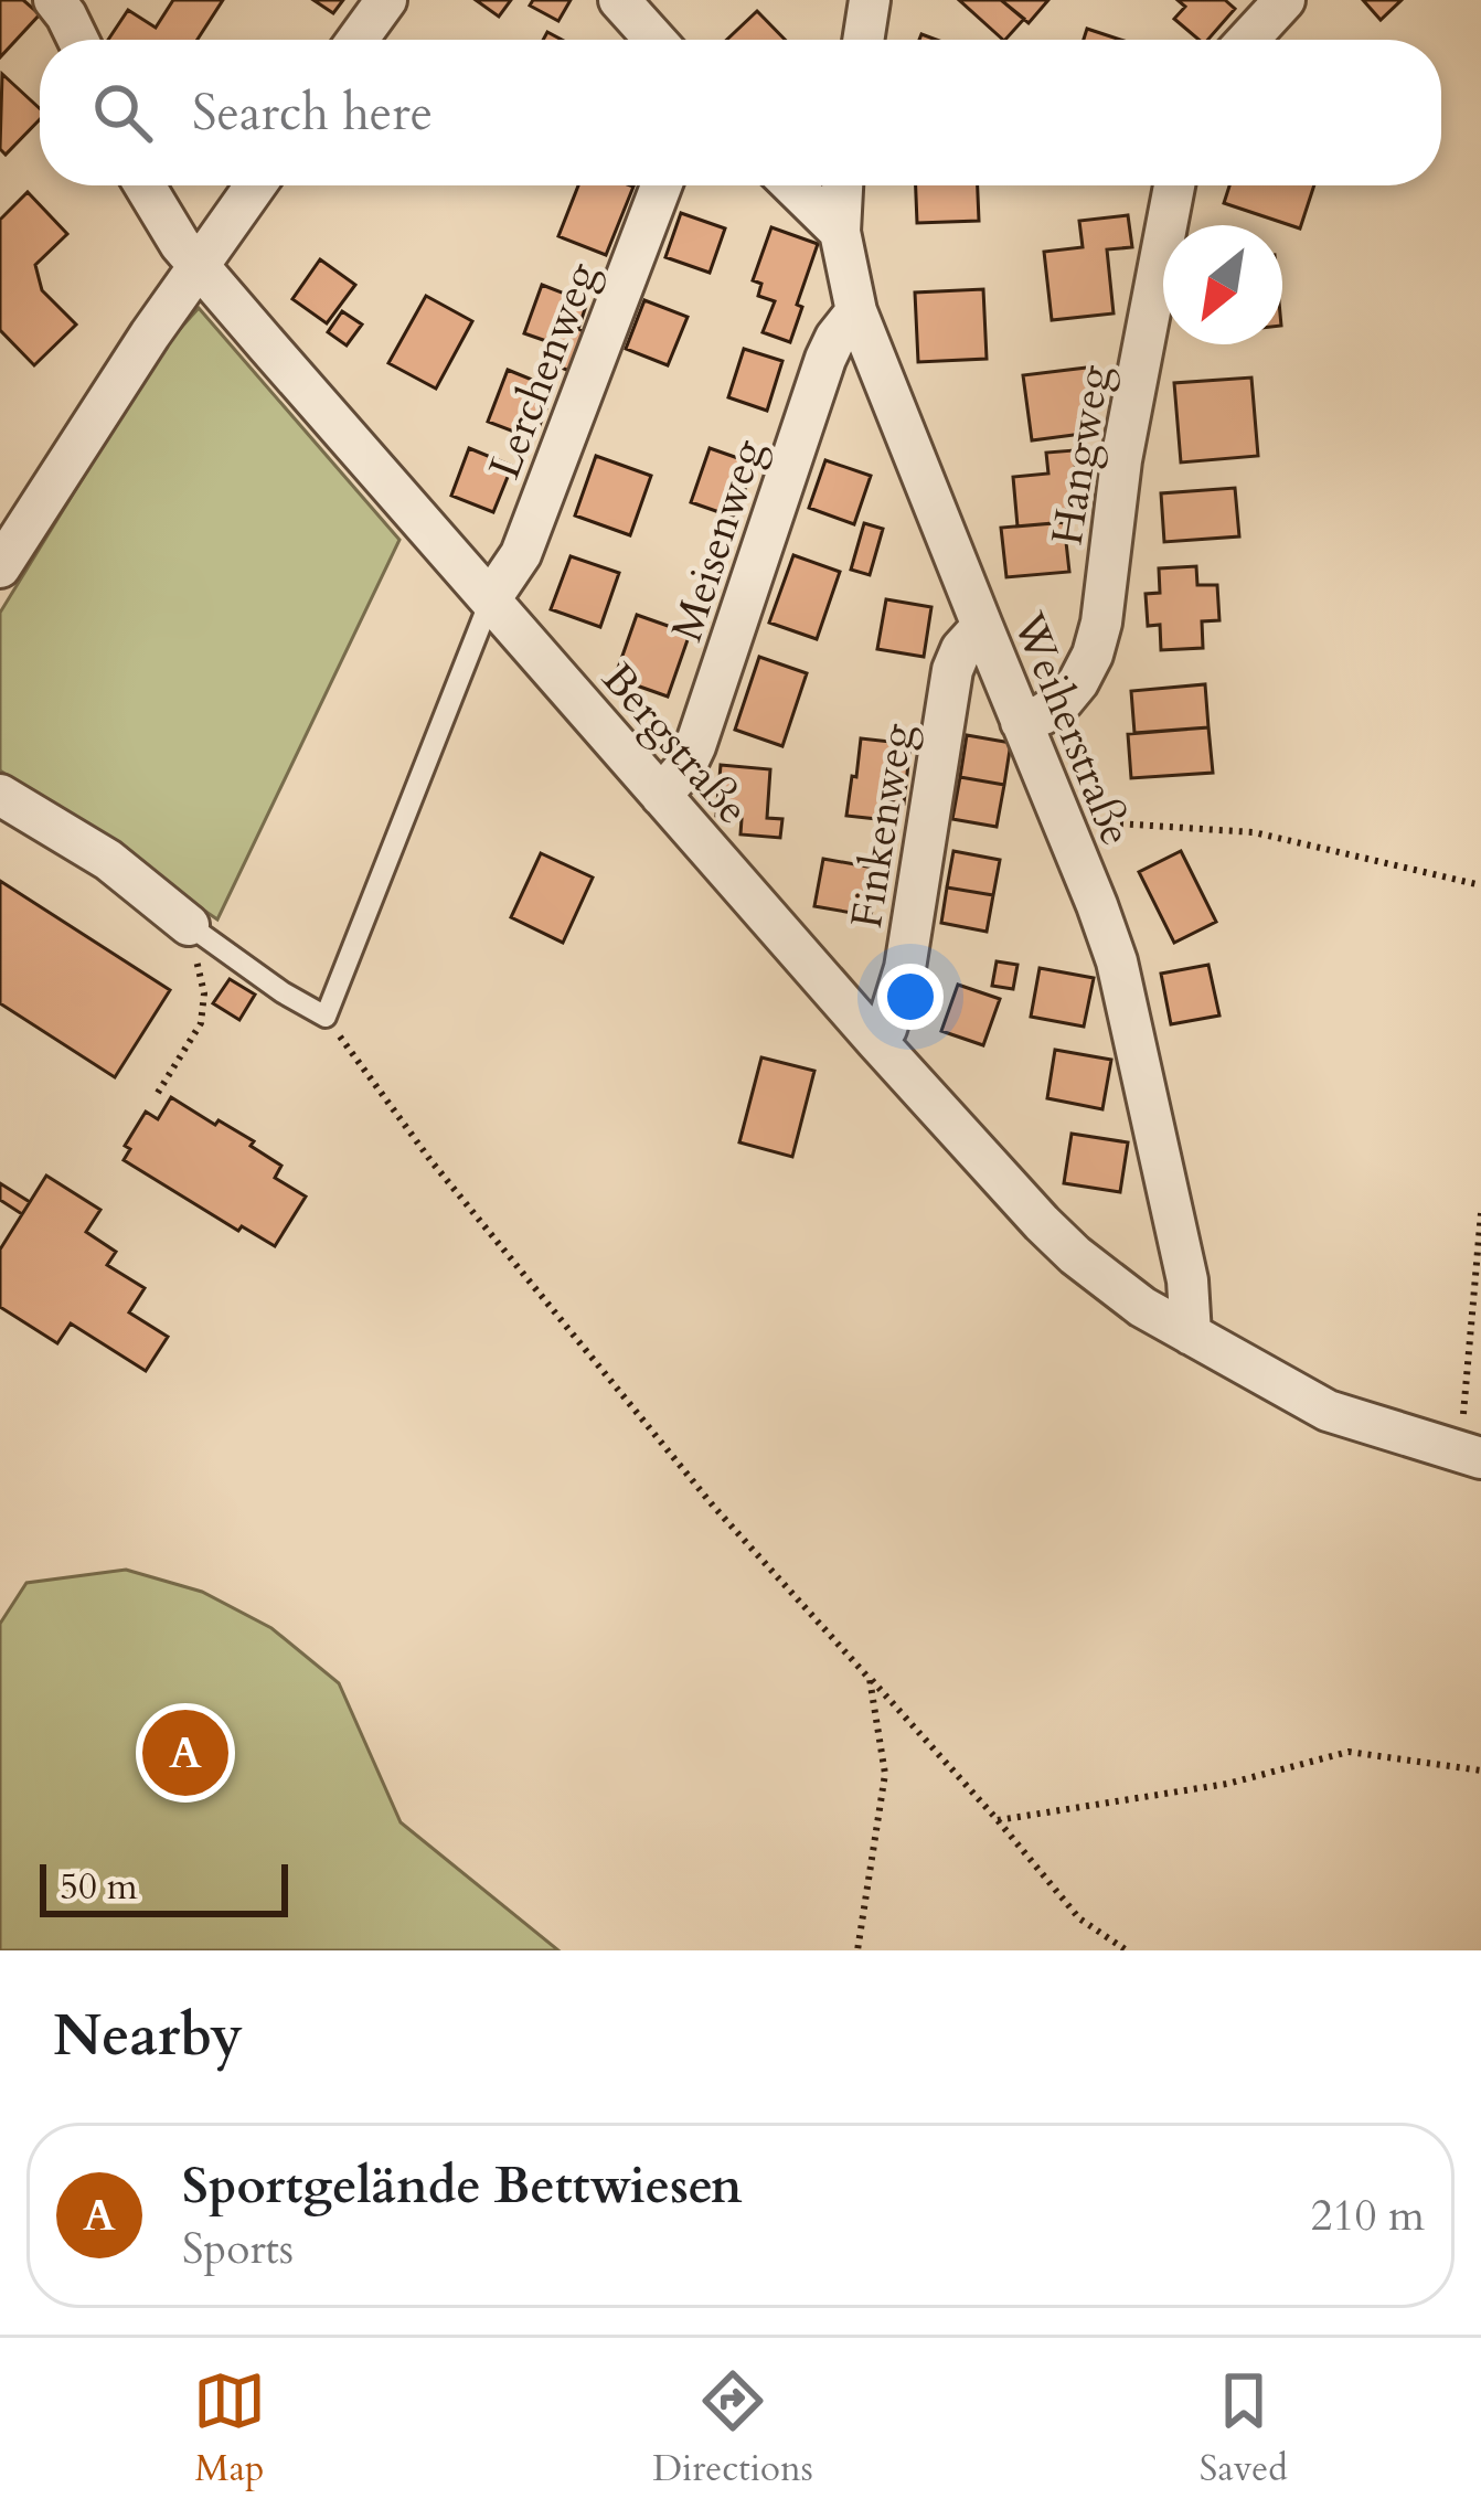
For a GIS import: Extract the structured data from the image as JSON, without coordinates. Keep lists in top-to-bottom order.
{
  "streets": {
    "street": [
      "Lerchenweg",
      "Hangweg",
      "Meisenweg",
      "Weiherstraße",
      "Bergstraße",
      "Finkenweg"
    ]
  },
  "crossings": [
    ["Lerchenweg", "Bergstraße"],
    ["Hangweg", "Weiherstraße"],
    ["Meisenweg", "Weiherstraße"],
    ["Meisenweg", "Bergstraße"],
    ["Weiherstraße", "Bergstraße"],
    ["Weiherstraße", "Finkenweg"],
    ["Bergstraße", "Finkenweg"]
  ],
  "scale_bar": "50 m",
  "north": "bottom left",
  "page": {
    "search": "Search here",
    "pins": "A",
    "scale": "50 m",
    "heading": "Nearby",
    "list": [
      {
        "mark": "A",
        "name": "Sportgelände Bettwiesen",
        "note": "Sports",
        "value": "210 m"
      }
    ],
    "nav": ["Map", "Directions", "Saved"]
  }
}
